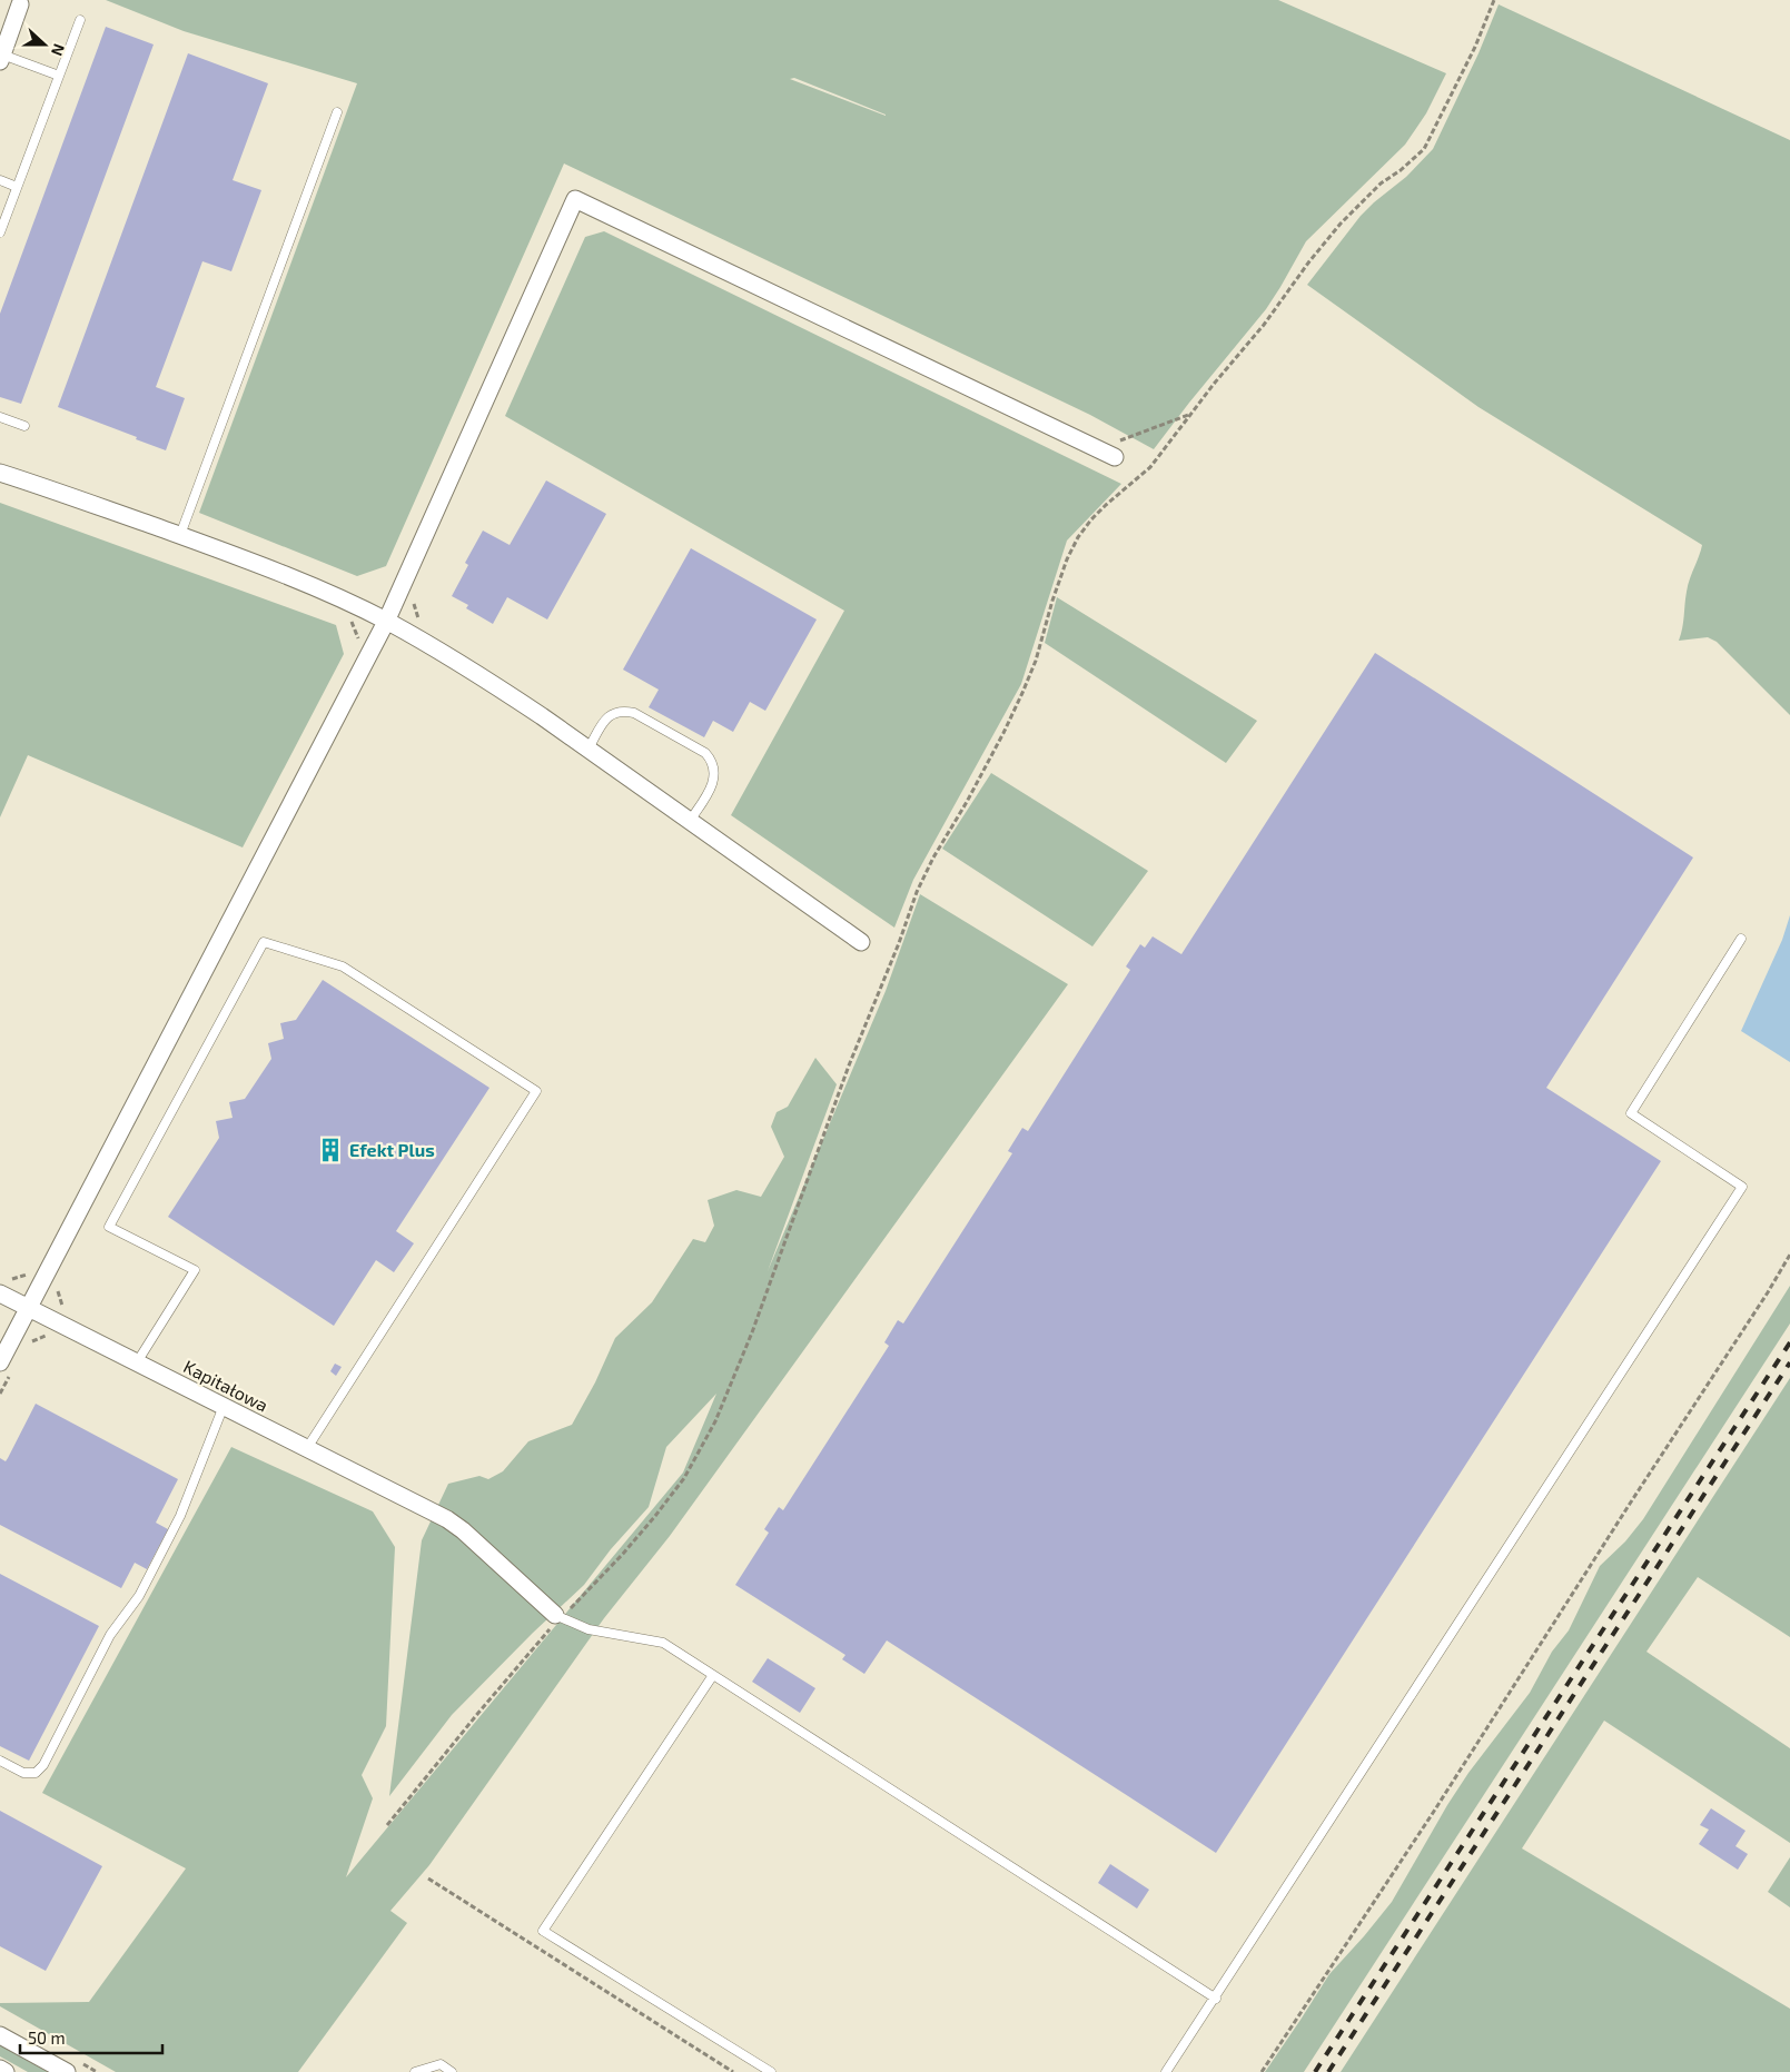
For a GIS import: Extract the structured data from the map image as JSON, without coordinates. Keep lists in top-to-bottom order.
{
  "streets": {
    "street": ["Kapitałowa"]
  },
  "places": {
    "building": ["Efekt Plus"]
  },
  "scale_bar": "50 m",
  "north": "right"
}
